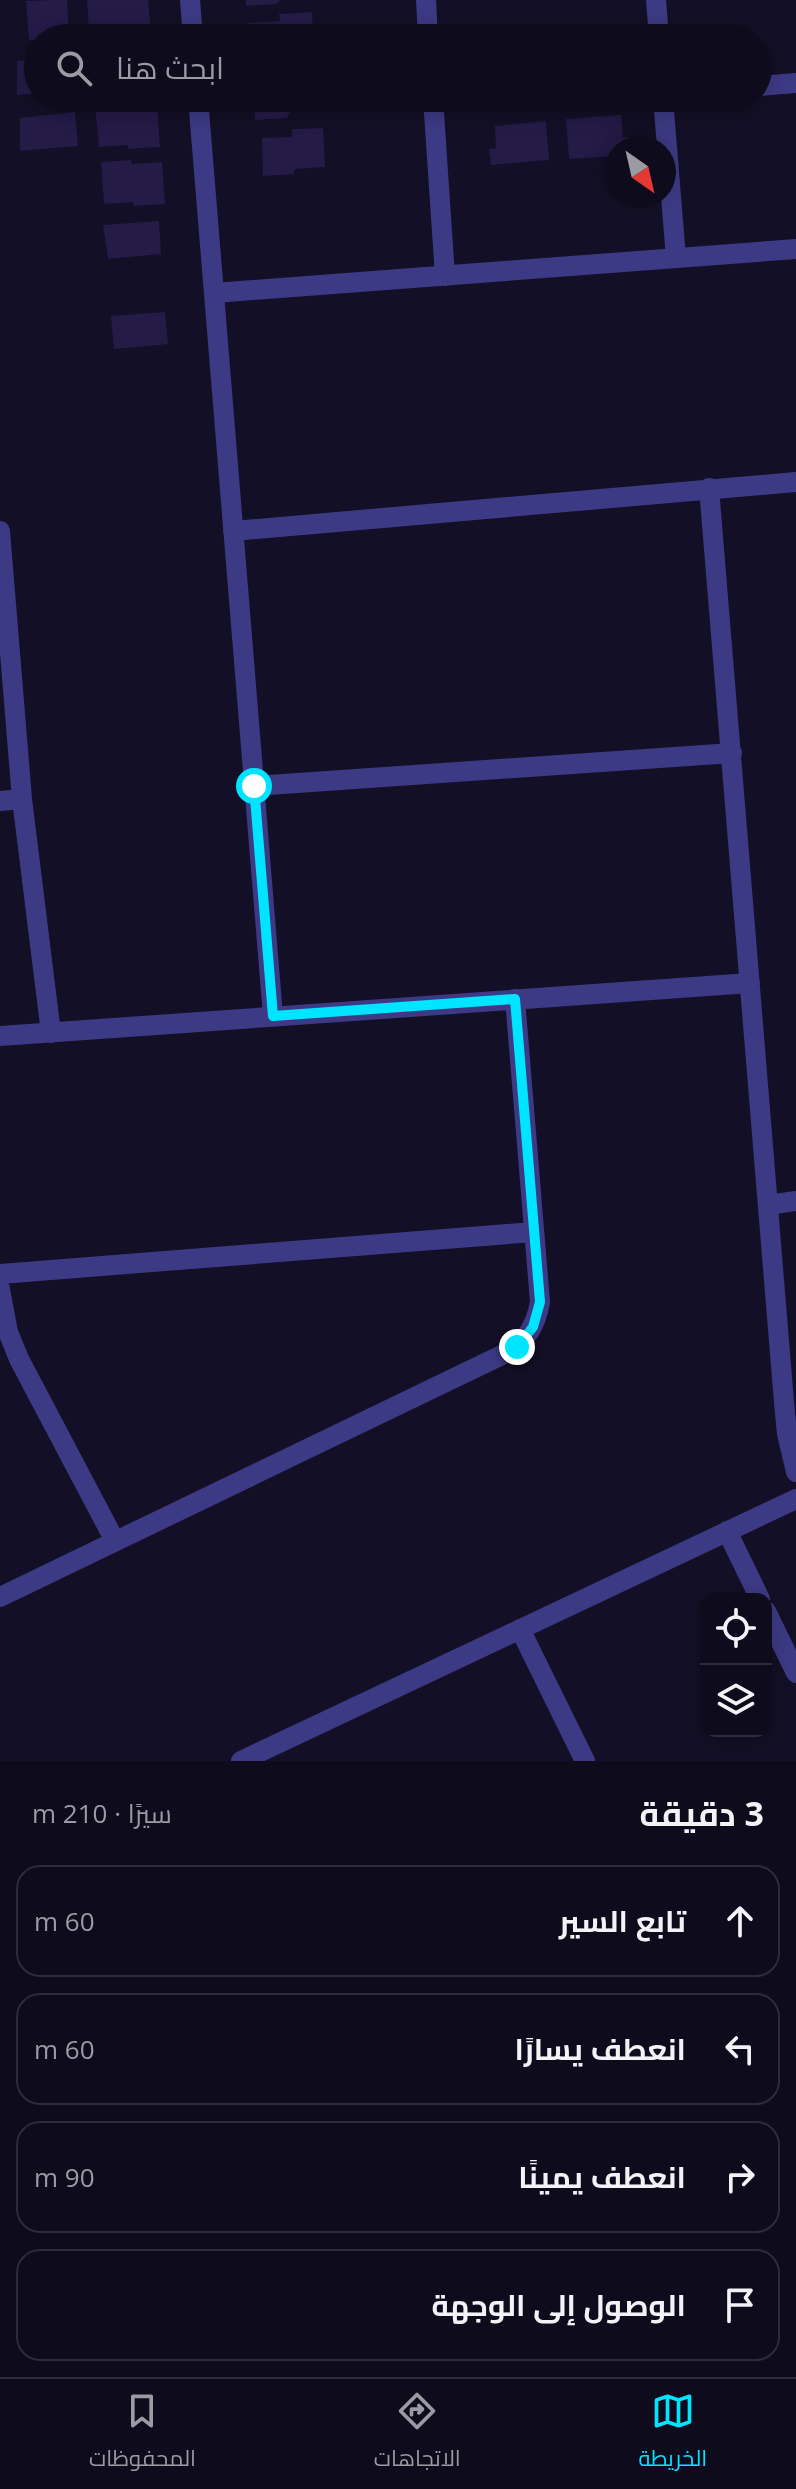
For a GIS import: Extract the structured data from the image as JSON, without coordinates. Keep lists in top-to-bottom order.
{
  "north": "bottom right",
  "page": {
    "search": "ابحث هنا",
    "heading": ["3 دقيقة", "سيرًا · 210 m"],
    "list": [
      ["تابع السير", "60 m"],
      ["انعطف يسارًا", "60 m"],
      ["انعطف يمينًا", "90 m"],
      "الوصول إلى الوجهة"
    ],
    "nav": ["الخريطة", "الاتجاهات", "المحفوظات"]
  }
}
